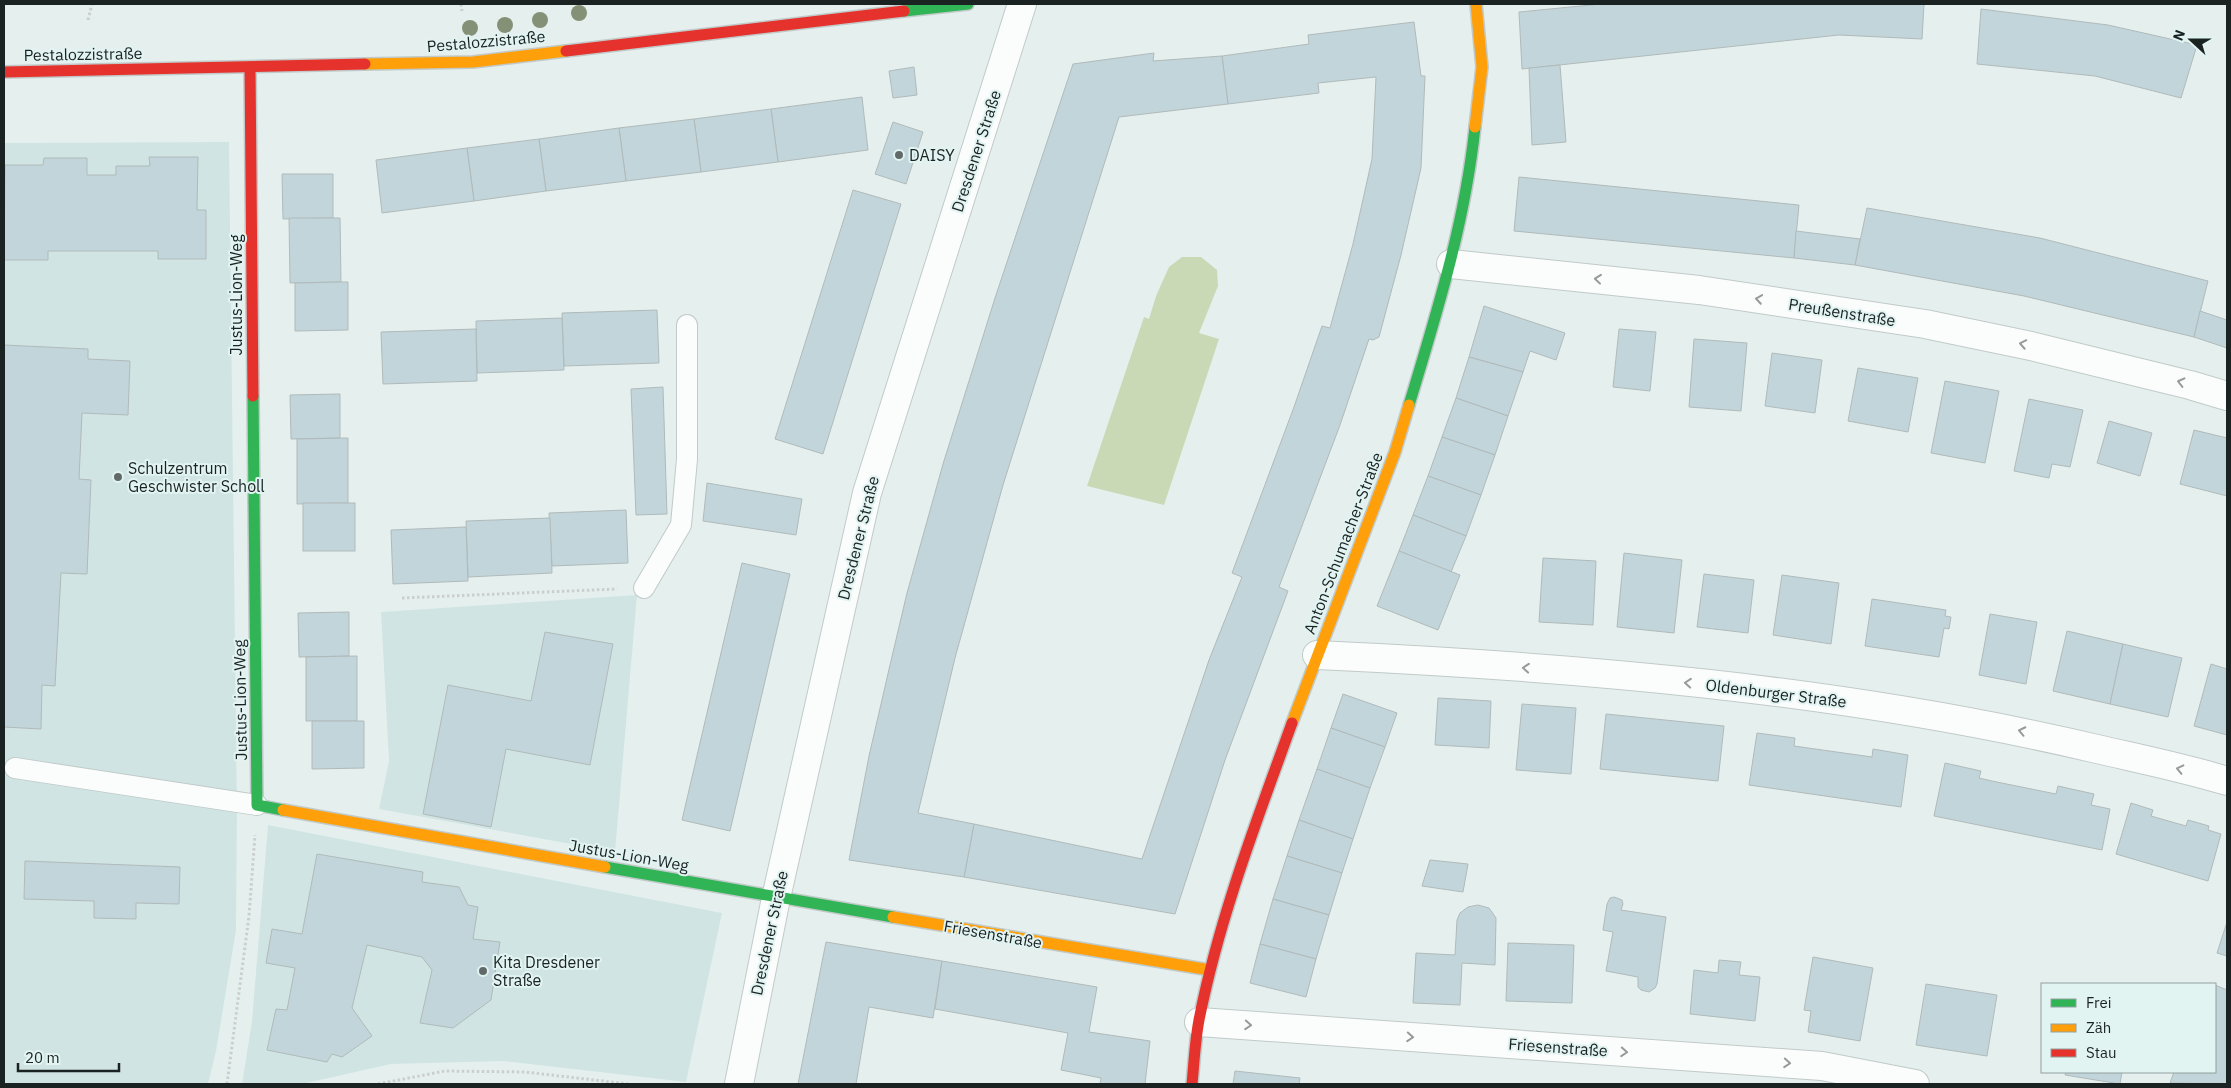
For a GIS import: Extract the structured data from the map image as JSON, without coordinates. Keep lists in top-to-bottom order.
{
  "streets": {
    "street": [
      "Pestalozzistraße",
      "Dresdener Straße",
      "Justus-Lion-Weg",
      "Preußenstraße",
      "Anton-Schumacher-Straße",
      "Oldenburger Straße",
      "Friesenstraße"
    ]
  },
  "crossings": [
    ["Pestalozzistraße", "Justus-Lion-Weg"],
    ["Dresdener Straße", "Justus-Lion-Weg"],
    ["Dresdener Straße", "Friesenstraße"],
    ["Justus-Lion-Weg", "Friesenstraße"],
    ["Preußenstraße", "Anton-Schumacher-Straße"],
    ["Anton-Schumacher-Straße", "Oldenburger Straße"],
    ["Anton-Schumacher-Straße", "Friesenstraße"]
  ],
  "one_way": ["Preußenstraße", "Oldenburger Straße", "Friesenstraße"],
  "places": ["DAISY", "Schulzentrum Geschwister Scholl", "Kita Dresdener Straße"],
  "legend": ["Frei", "Zäh", "Stau"],
  "scale_bar": "20 m",
  "north": "left"
}
